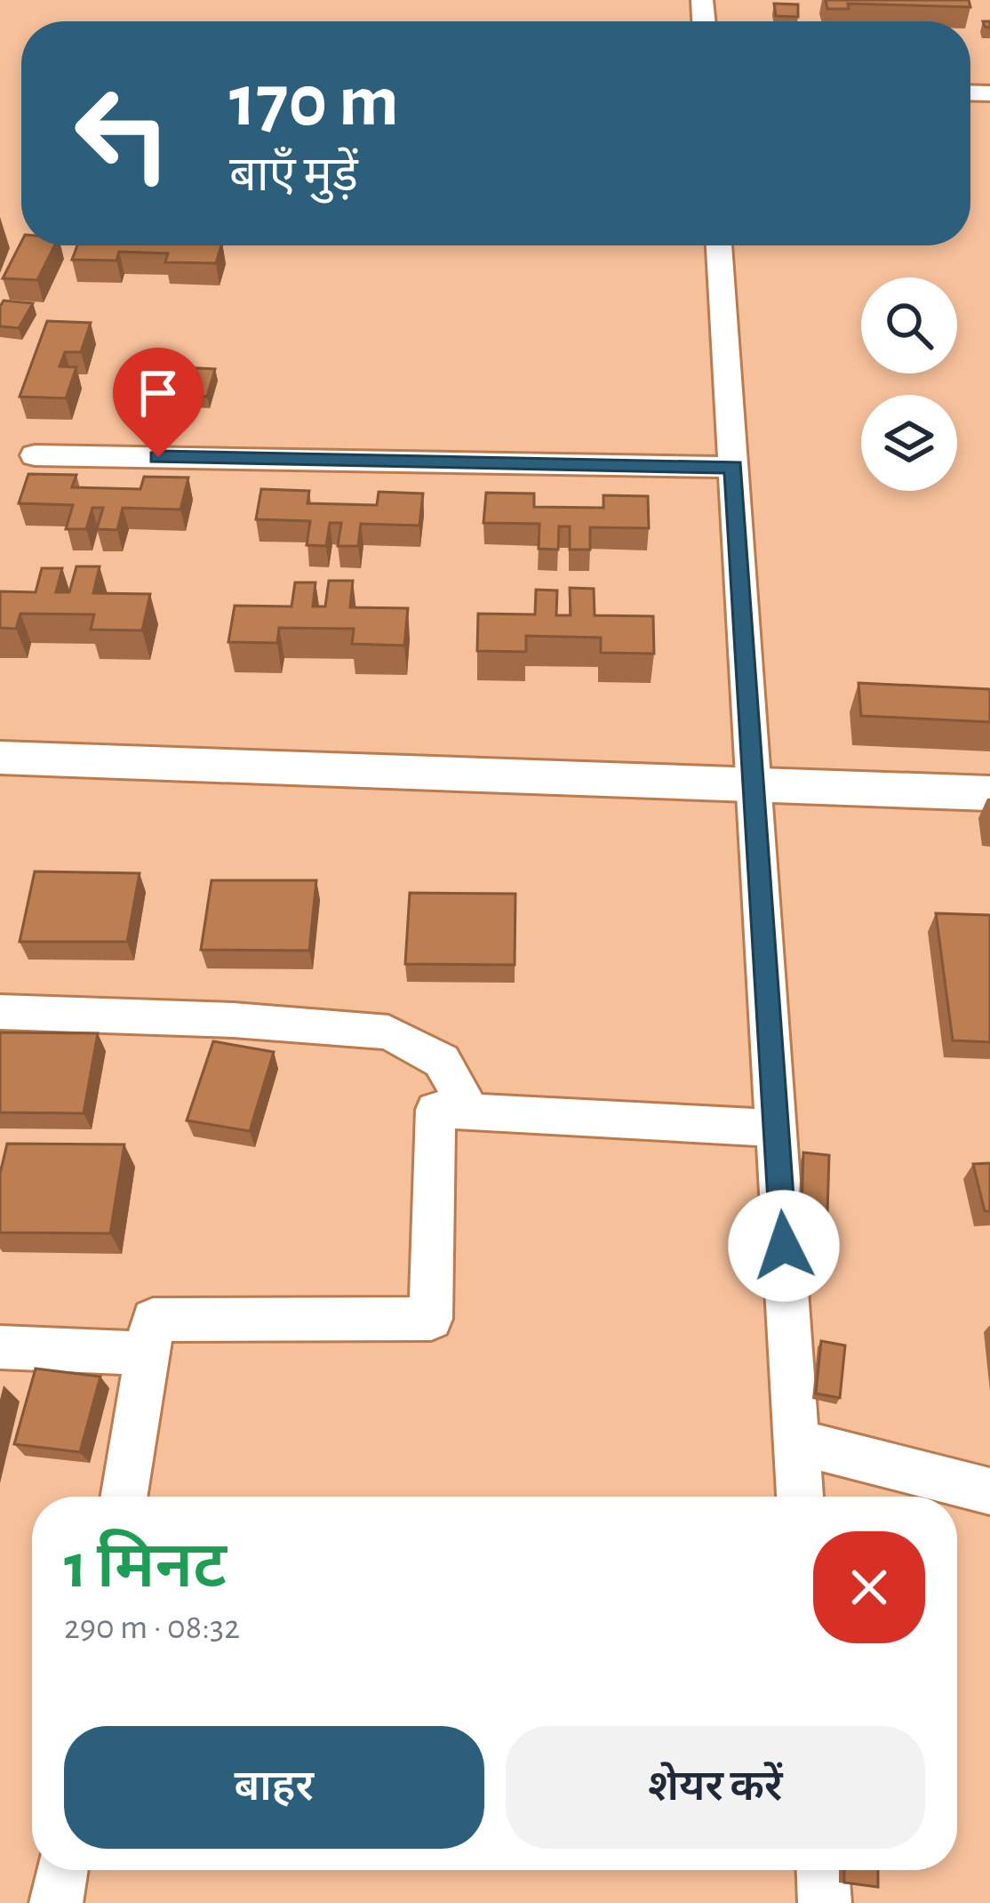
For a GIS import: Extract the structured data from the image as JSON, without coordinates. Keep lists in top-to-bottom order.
{
  "page": {
    "turn": ["170 m", "बाएँ मुड़ें"],
    "heading": ["1 मिनट", "290 m · 08:32"],
    "buttons": ["बाहर", "शेयर करें"]
  }
}
